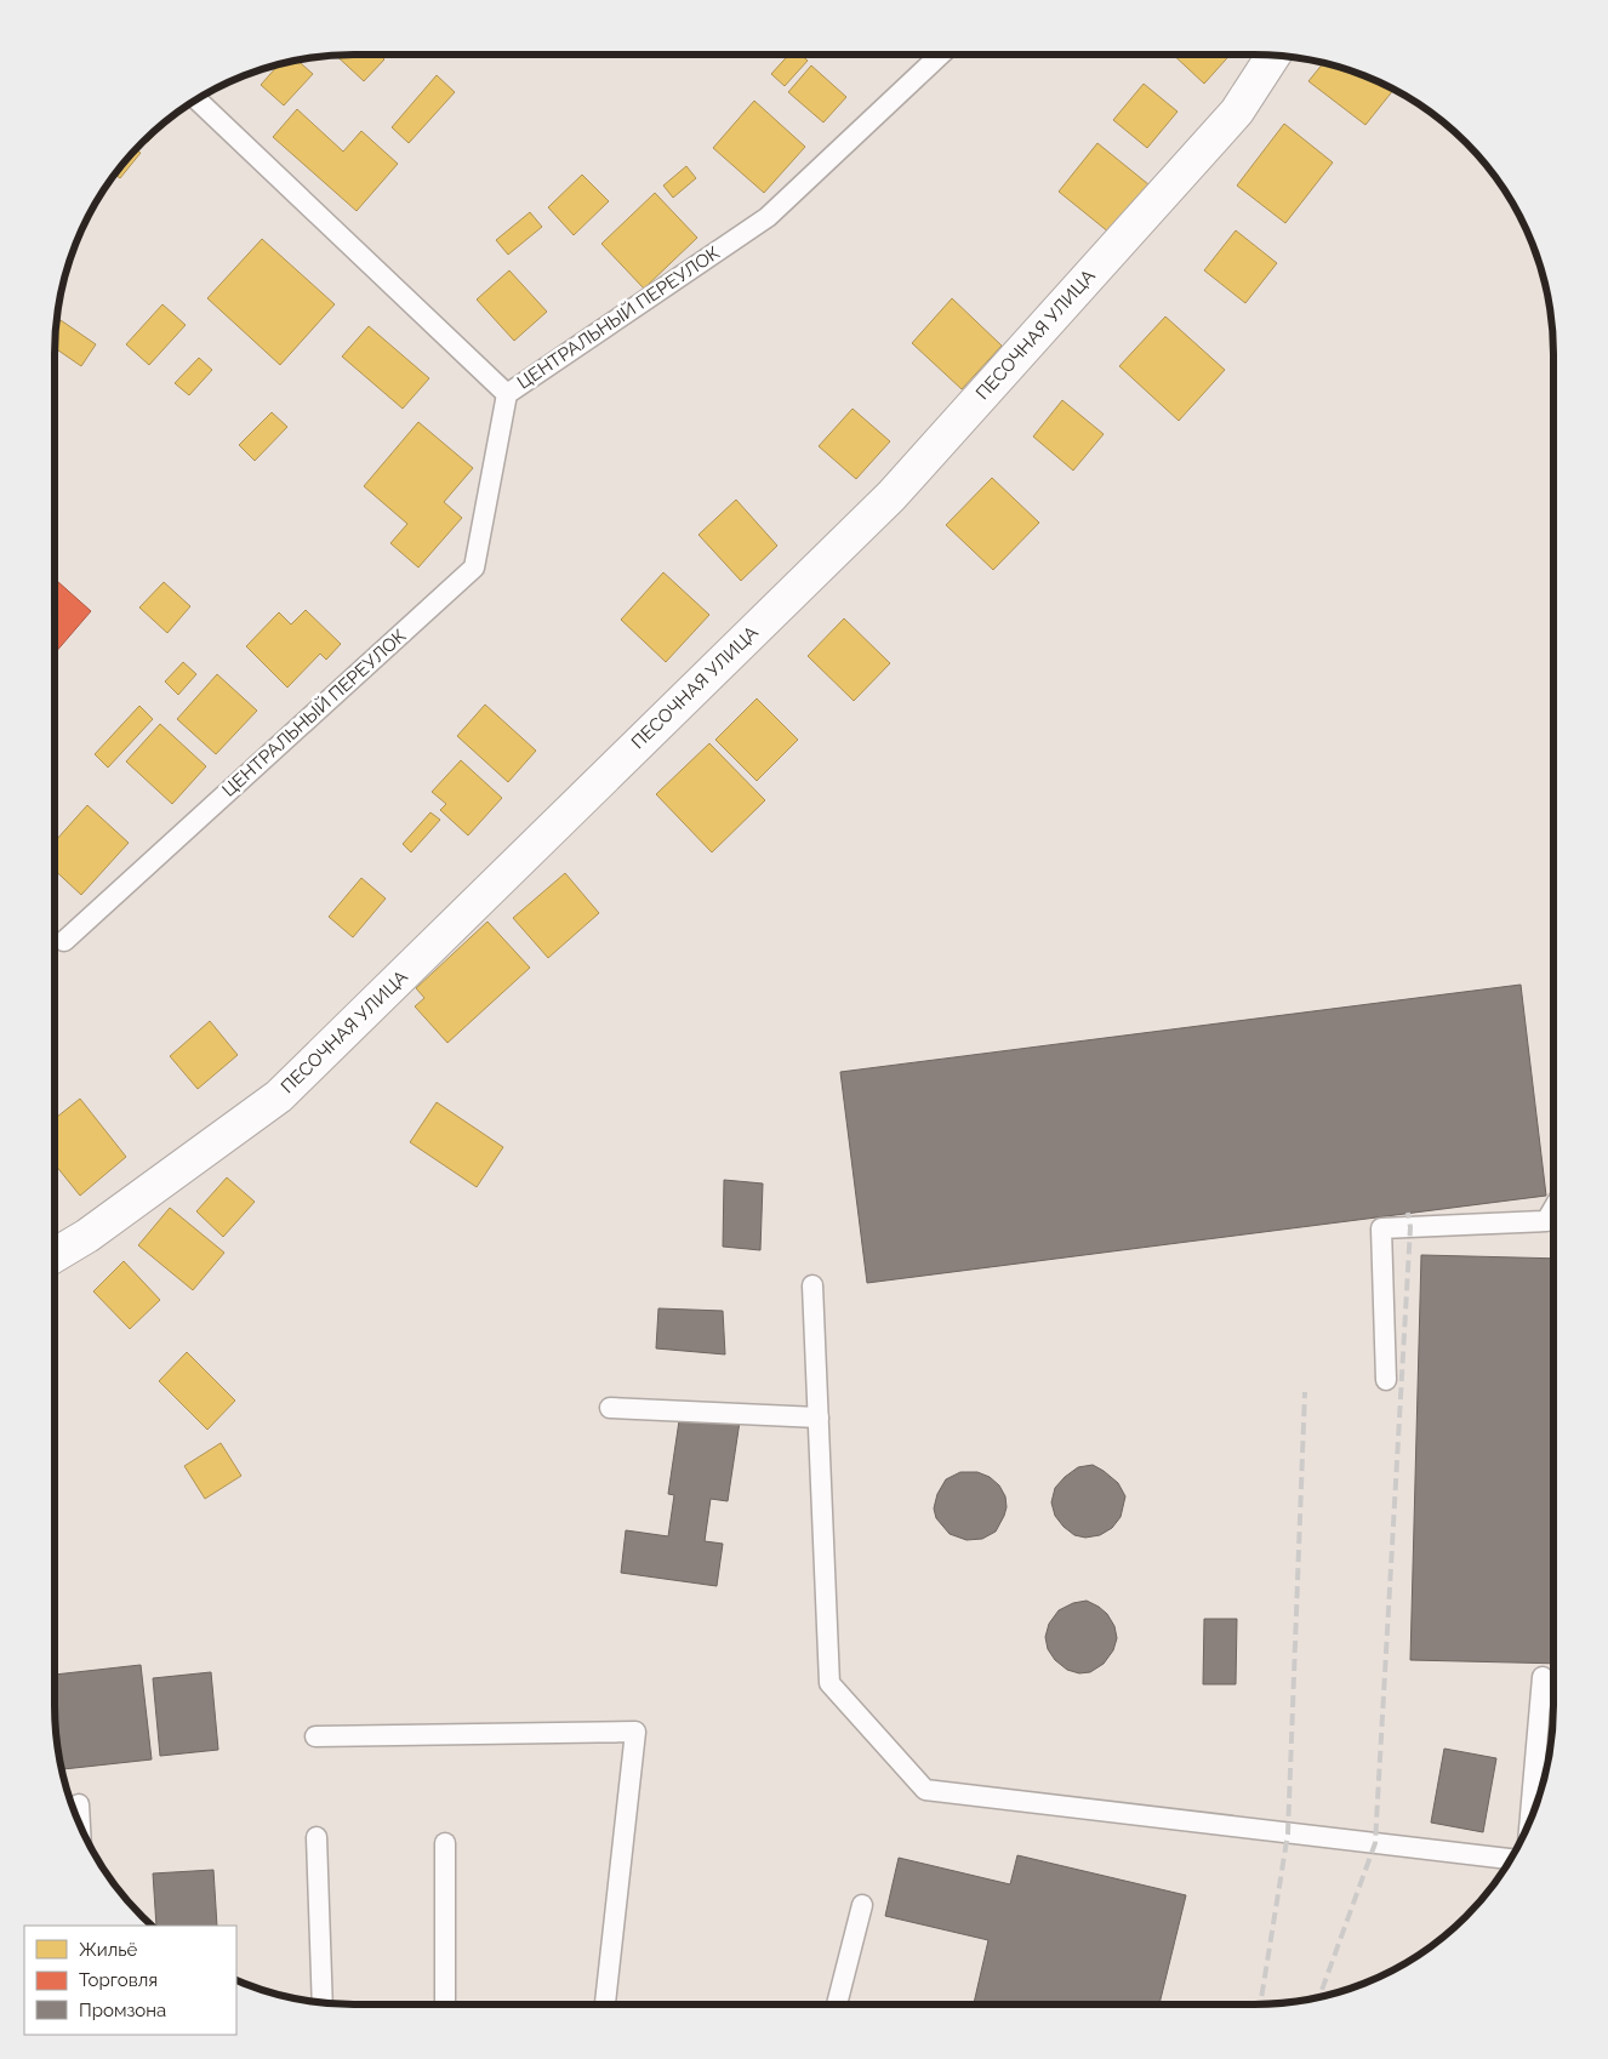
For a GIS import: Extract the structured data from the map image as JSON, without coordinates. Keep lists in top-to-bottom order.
{
  "streets": {
    "street": ["ПЕСОЧНАЯ УЛИЦА"],
    "lane": ["ЦЕНТРАЛЬНЫЙ ПЕРЕУЛОК"]
  },
  "legend": ["Жильё", "Торговля", "Промзона"]
}
